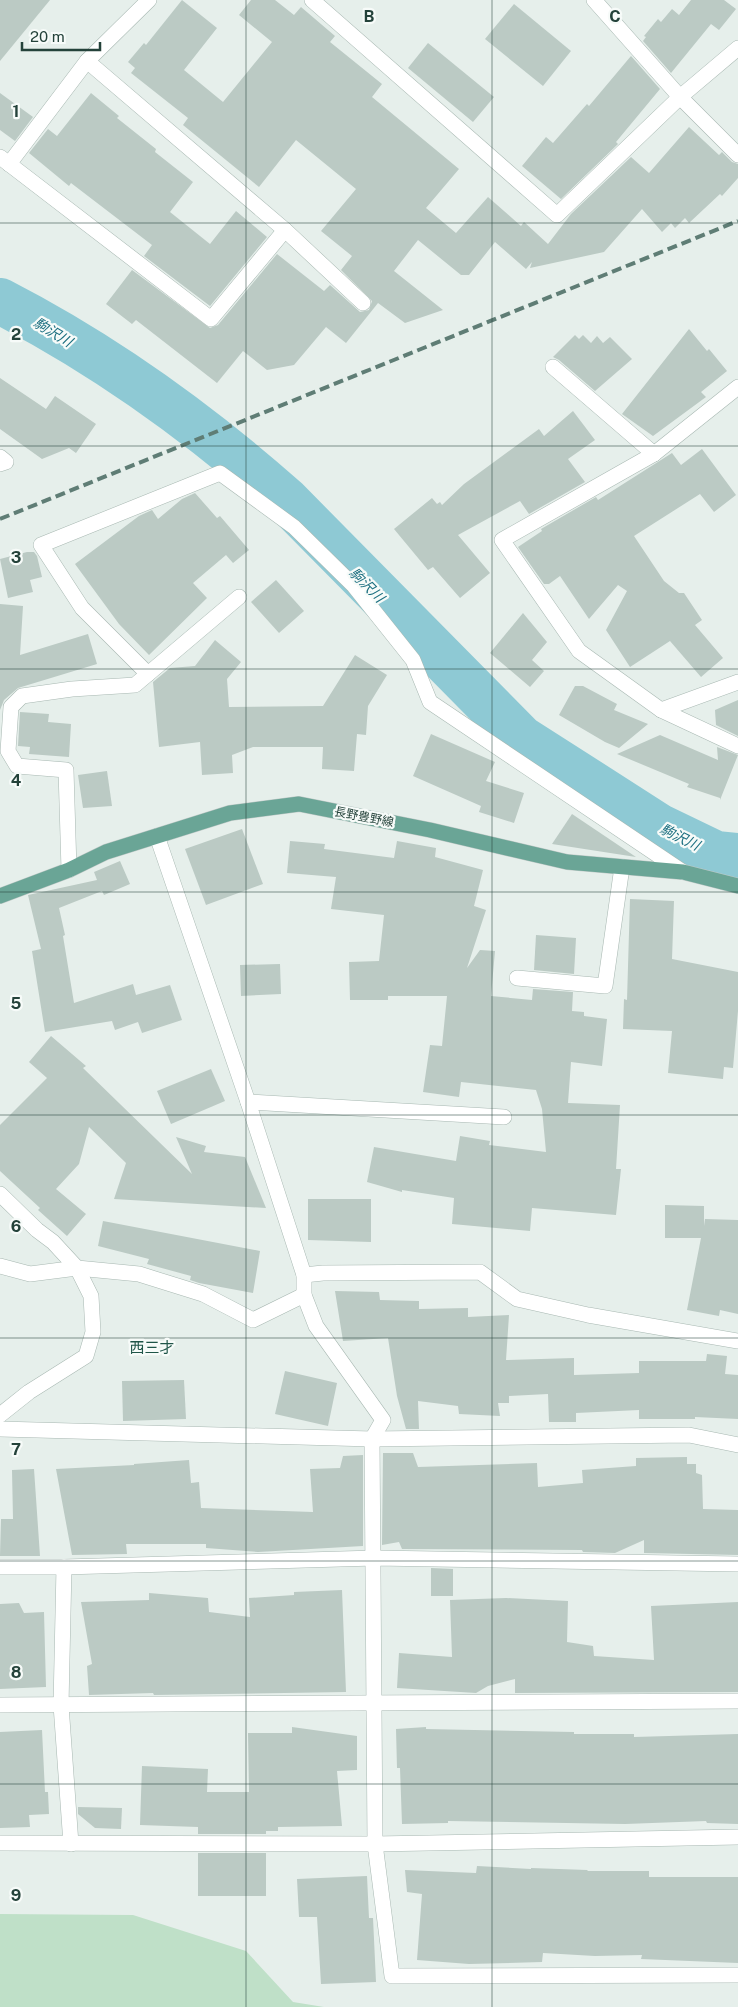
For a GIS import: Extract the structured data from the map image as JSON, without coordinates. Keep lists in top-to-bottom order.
{
  "streets": {
    "main road": ["長野豊野線"]
  },
  "districts": ["西三才"],
  "water": ["駒沢川"],
  "scale_bar": "20 m",
  "grid": {
    "columns": ["B", "C"],
    "rows": [
      "1",
      "2",
      "3",
      "4",
      "5",
      "6",
      "7",
      "8",
      "9"
    ]
  }
}
